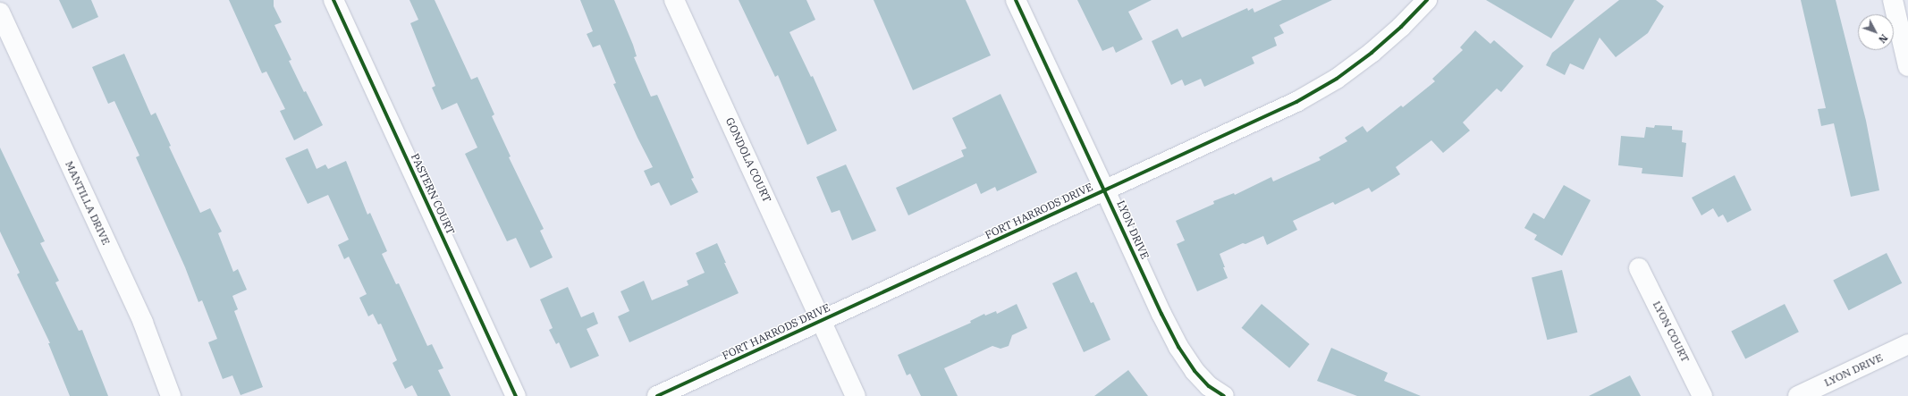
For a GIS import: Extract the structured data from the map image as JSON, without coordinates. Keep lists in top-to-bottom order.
{
  "streets": {
    "street": [
      "GONDOLA COURT",
      "PASTERN COURT",
      "MANTILLA DRIVE",
      "FORT HARRODS DRIVE",
      "LYON DRIVE",
      "LYON COURT"
    ]
  },
  "crossings": [
    ["GONDOLA COURT", "FORT HARRODS DRIVE"],
    ["FORT HARRODS DRIVE", "LYON DRIVE"]
  ],
  "north": "bottom right"
}
